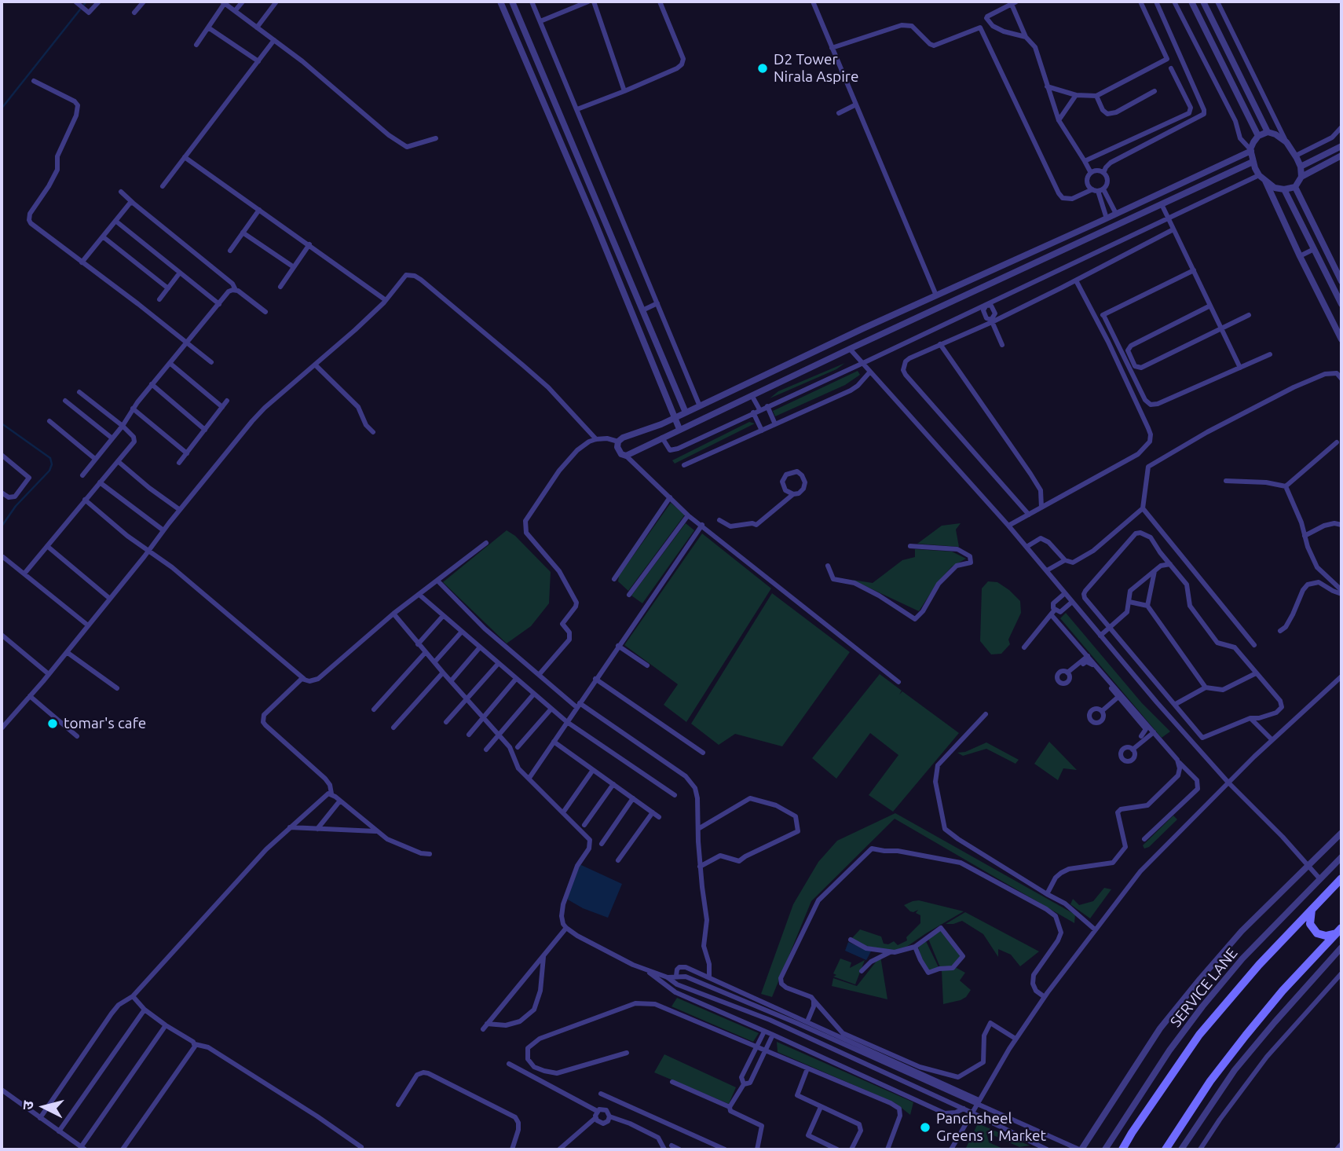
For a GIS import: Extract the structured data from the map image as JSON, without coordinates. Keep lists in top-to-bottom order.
{
  "streets": {
    "street": ["SERVICE LANE"]
  },
  "places": ["D2 Tower Nirala Aspire", "tomar's cafe", "Panchsheel Greens 1 Market"],
  "north": "left"
}
